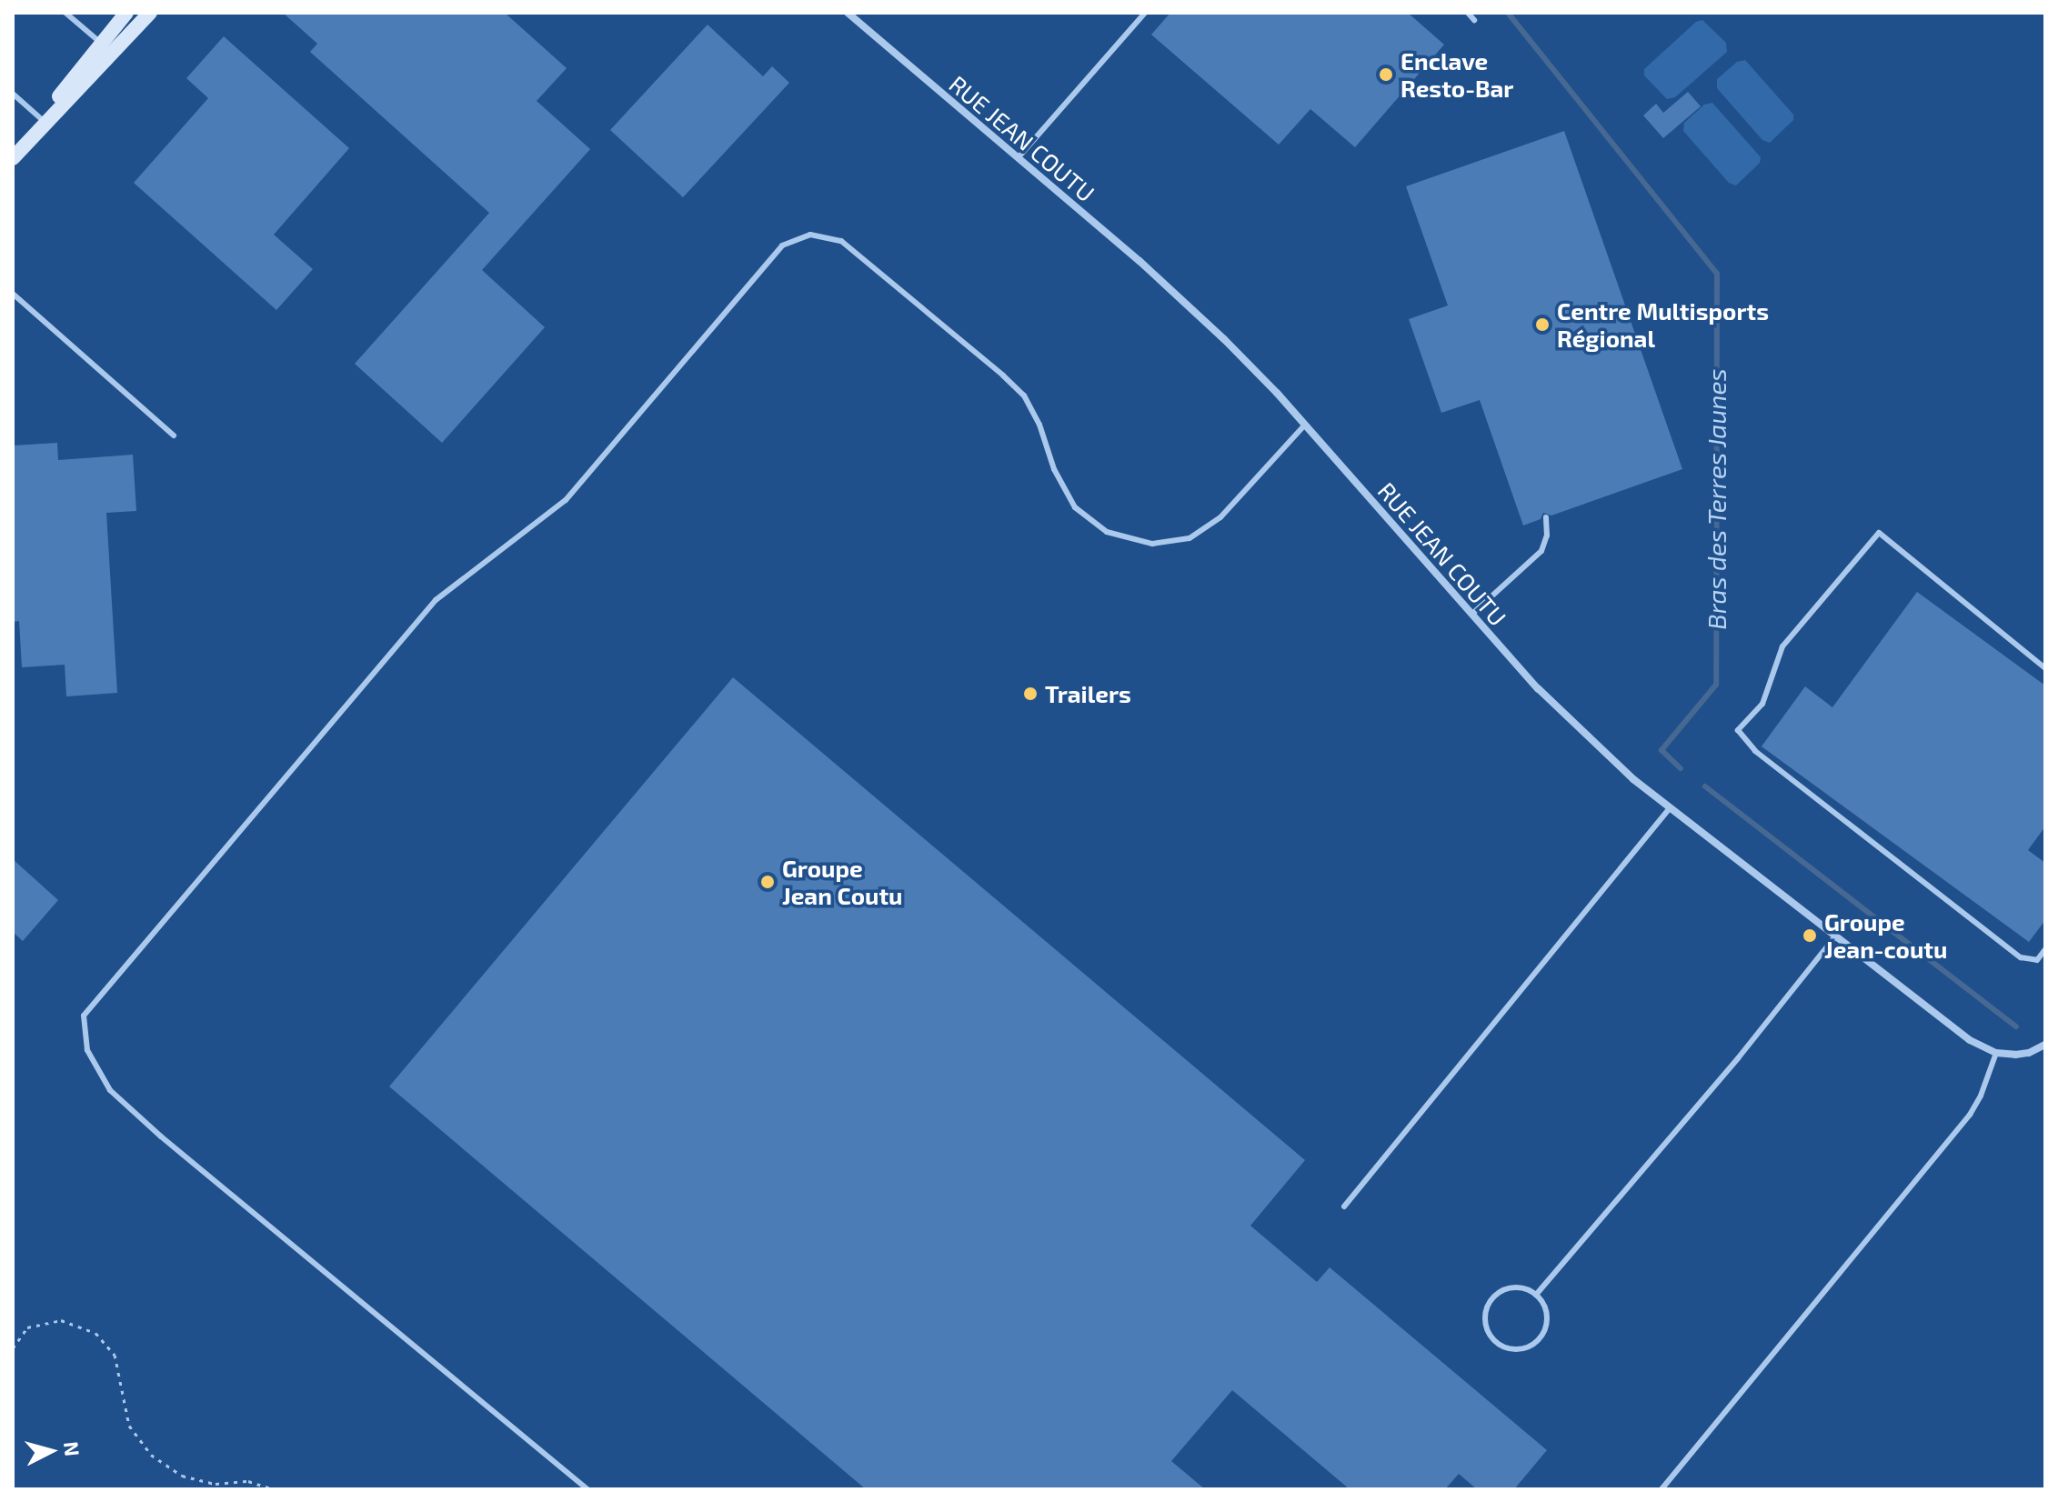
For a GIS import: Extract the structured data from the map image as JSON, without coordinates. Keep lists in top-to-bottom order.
{
  "streets": {
    "street": ["RUE JEAN COUTU"]
  },
  "water": ["Bras des Terres Jaunes"],
  "places": [
    "Enclave Resto-Bar",
    "Centre Multisports Régional",
    "Trailers",
    "Groupe Jean Coutu",
    "Groupe Jean-coutu"
  ],
  "north": "right"
}
